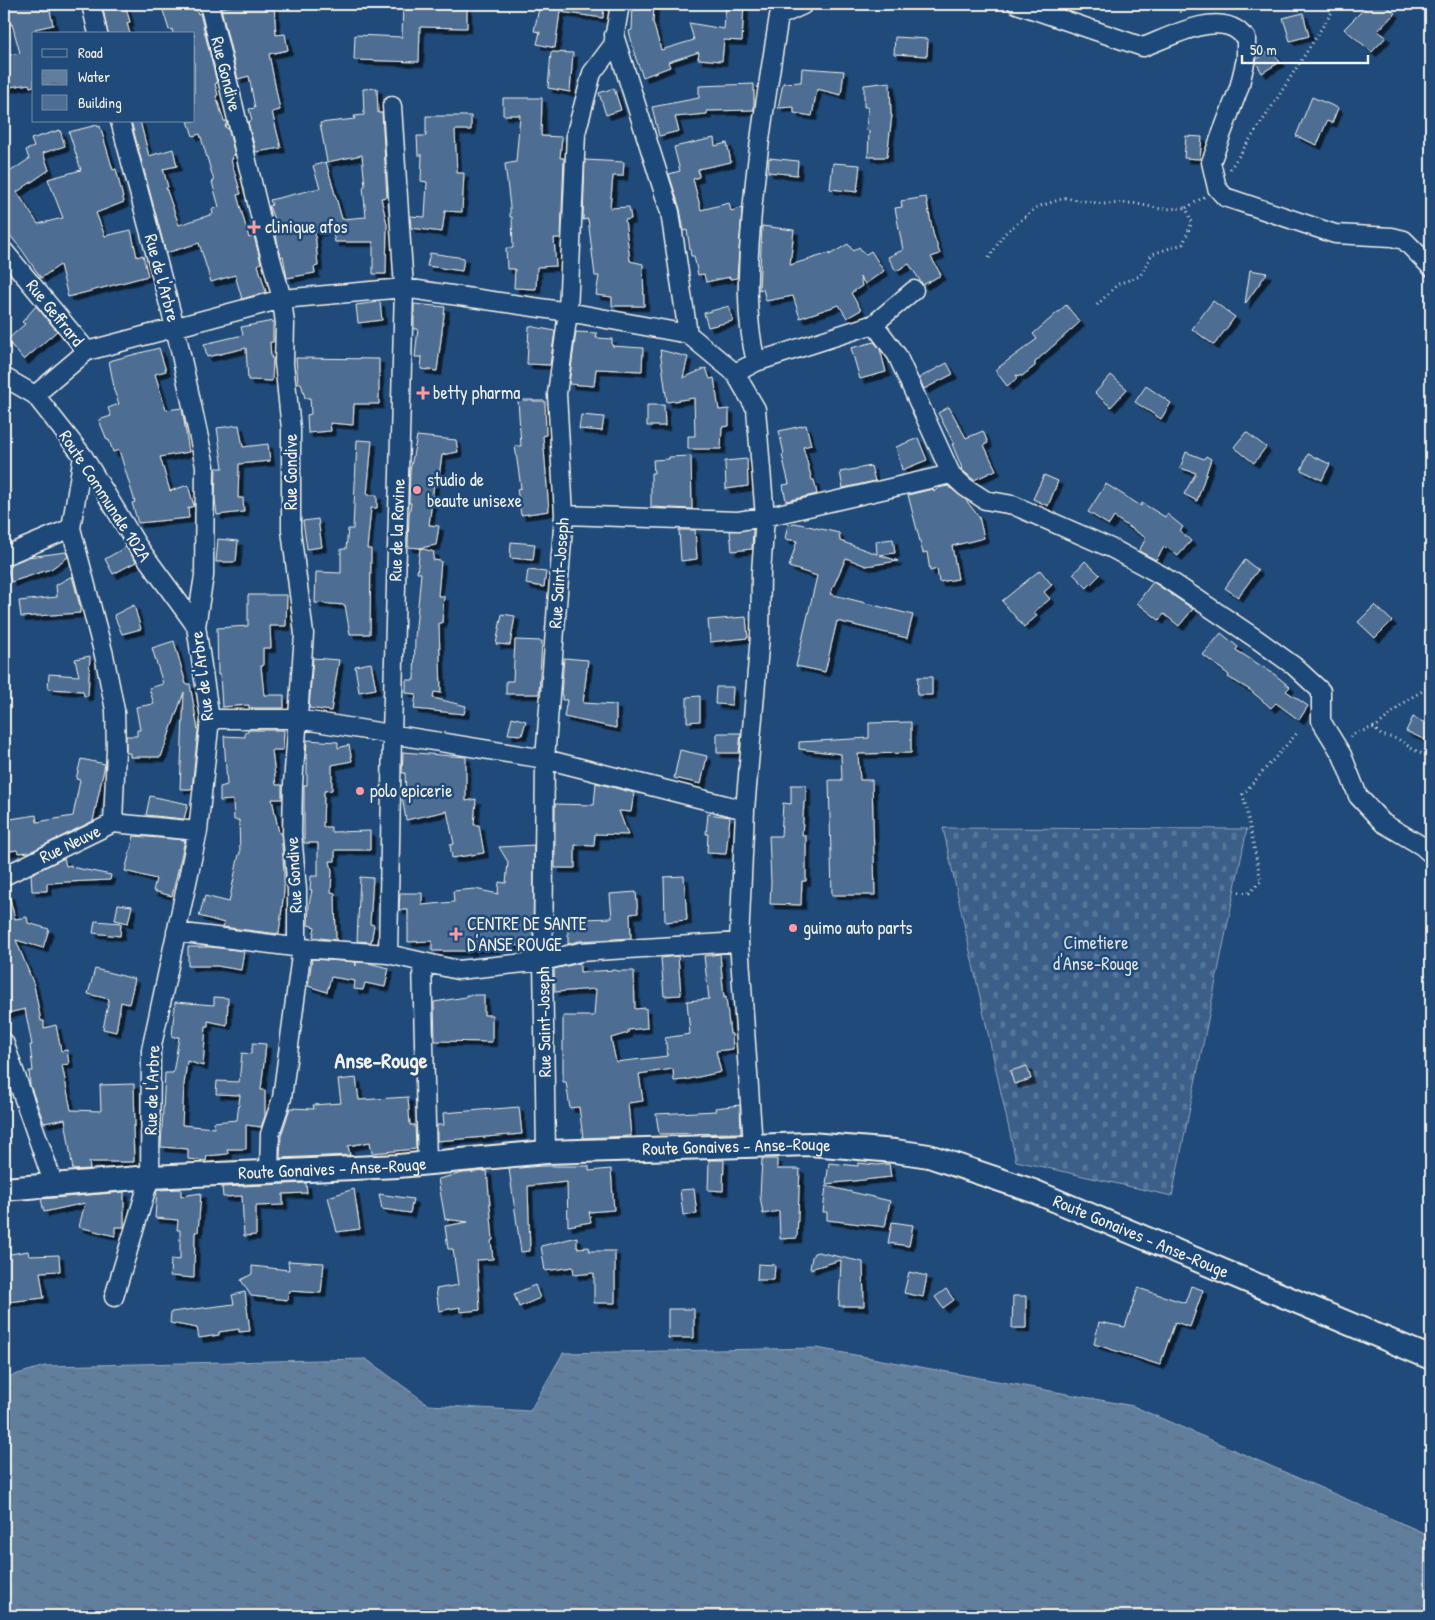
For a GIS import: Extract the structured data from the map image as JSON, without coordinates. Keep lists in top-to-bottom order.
{
  "streets": {
    "main road": ["Route Gonaives - Anse-Rouge"],
    "street": [
      "Rue Gondive",
      "Rue de l'Arbre",
      "Rue Geffrard",
      "Route Communale 102A",
      "Rue de la Ravine",
      "Rue Saint-Joseph",
      "Rue Neuve"
    ]
  },
  "crossings": [
    ["Rue Gondive", "Route Gonaives - Anse-Rouge"],
    ["Rue de l'Arbre", "Route Communale 102A"],
    ["Rue de l'Arbre", "Rue Neuve"],
    ["Rue de l'Arbre", "Route Gonaives - Anse-Rouge"],
    ["Rue Saint-Joseph", "Route Gonaives - Anse-Rouge"]
  ],
  "districts": ["Anse-Rouge"],
  "parks": ["Cimetiere d'Anse-Rouge"],
  "places": {
    "health": ["clinique afos", "betty pharma", "CENTRE DE SANTE D'ANSE ROUGE"],
    "other": ["studio de beaute unisexe", "polo epicerie", "guimo auto parts"]
  },
  "legend": ["Road", "Water", "Building"],
  "scale_bar": "50 m"
}
